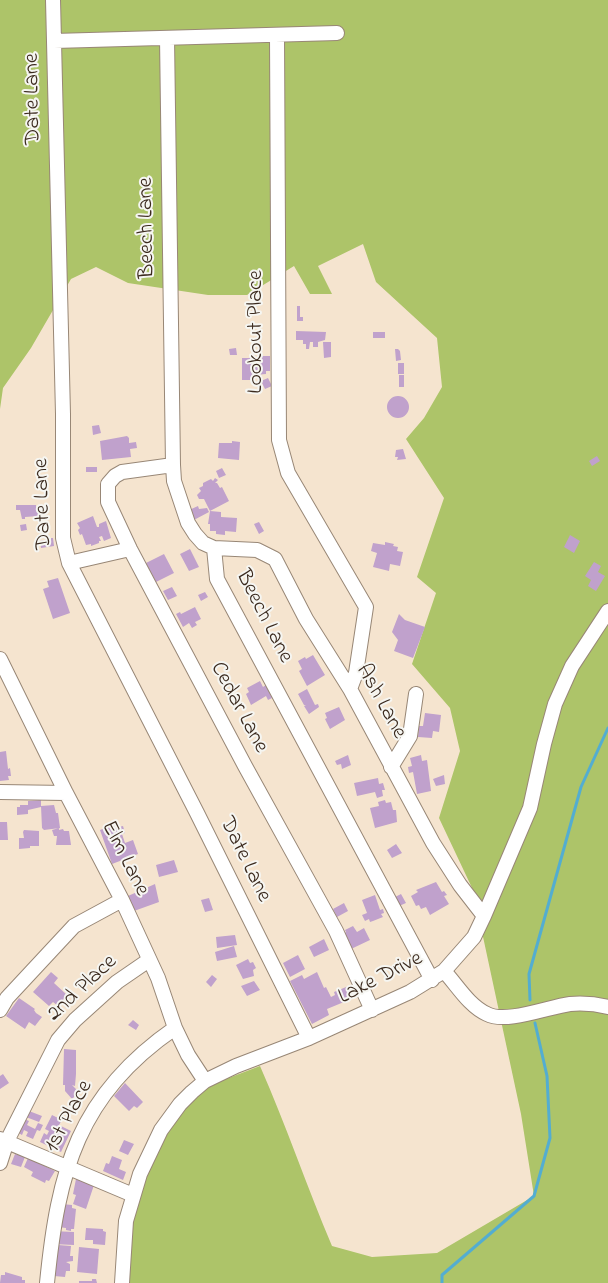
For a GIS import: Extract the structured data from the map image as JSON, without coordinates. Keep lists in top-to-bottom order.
{
  "streets": {
    "street": [
      "Date Lane",
      "Beech Lane",
      "Lookout Place",
      "Ash Lane",
      "Cedar Lane",
      "Elm Lane",
      "Lake Drive",
      "2nd Place",
      "1st Place"
    ]
  },
  "crossings": [
    ["Date Lane", "Lake Drive"],
    ["Beech Lane", "Ash Lane"],
    ["Beech Lane", "Cedar Lane"],
    ["Beech Lane", "Lake Drive"],
    ["Lookout Place", "Ash Lane"],
    ["Ash Lane", "Lake Drive"],
    ["Cedar Lane", "Lake Drive"],
    ["Elm Lane", "Lake Drive"],
    ["Elm Lane", "2nd Place"],
    ["Elm Lane", "1st Place"]
  ]
}
